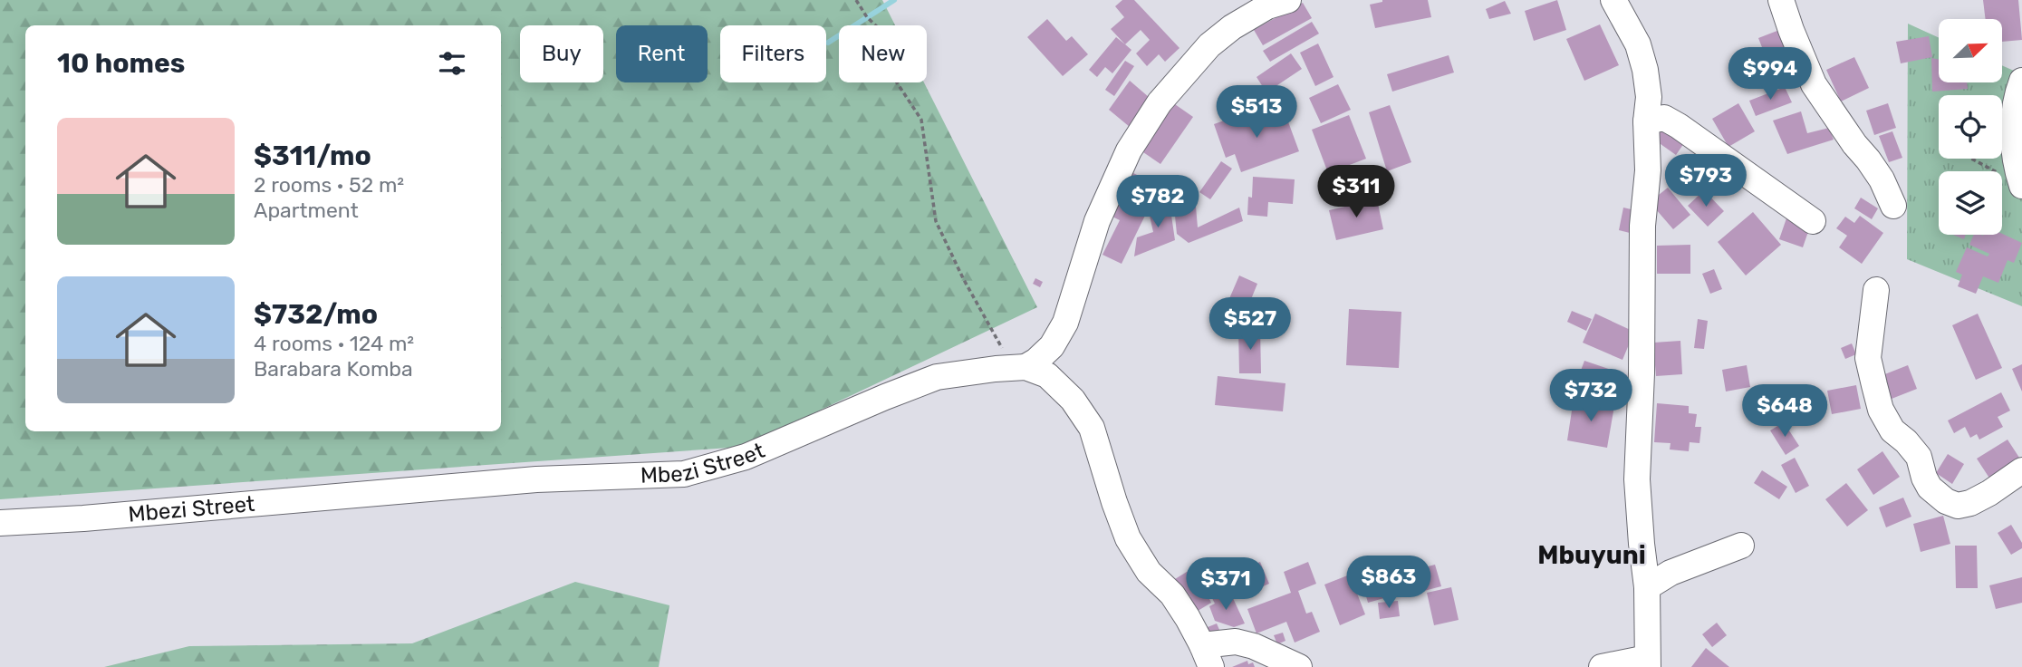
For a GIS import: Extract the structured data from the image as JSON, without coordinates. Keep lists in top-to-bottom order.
{
  "streets": {
    "street": ["Mbezi Street"]
  },
  "districts": ["Mbuyuni"],
  "north": "top right",
  "page": {
    "chip": [
      "Buy",
      "Rent",
      "Filters",
      "New"
    ],
    "heading": "10 homes",
    "price": [
      "$994",
      "$513",
      "$793",
      "$311",
      "$782",
      "$527",
      "$732",
      "$648",
      "$863",
      "$371"
    ],
    "list": [
      {
        "name": "$311/mo",
        "note": "2 rooms · 52 m² · Apartment"
      },
      {
        "name": "$732/mo",
        "note": "4 rooms · 124 m² · Barabara Komba"
      }
    ]
  }
}
